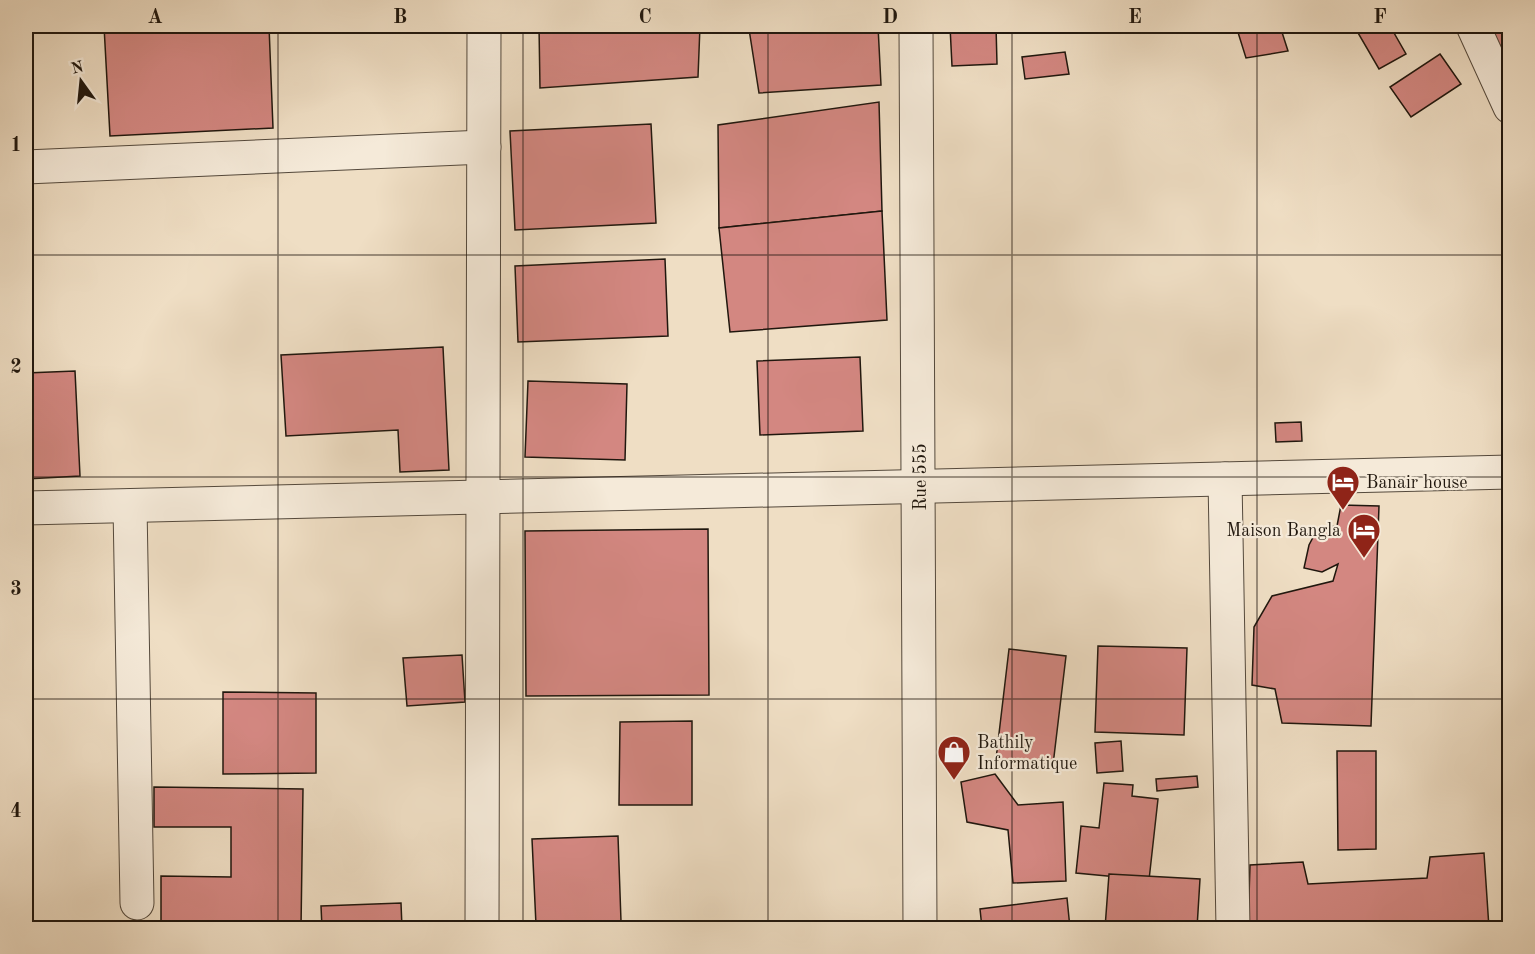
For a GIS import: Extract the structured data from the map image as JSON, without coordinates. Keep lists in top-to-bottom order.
{
  "streets": {
    "street": ["Rue 555"]
  },
  "places": {
    "hotel": ["Banair house", "Maison Bangla"],
    "shop": ["Bathily Informatique"]
  },
  "north": "top",
  "grid": {
    "columns": [
      "A",
      "B",
      "C",
      "D",
      "E",
      "F"
    ],
    "rows": [
      "1",
      "2",
      "3",
      "4"
    ]
  }
}
